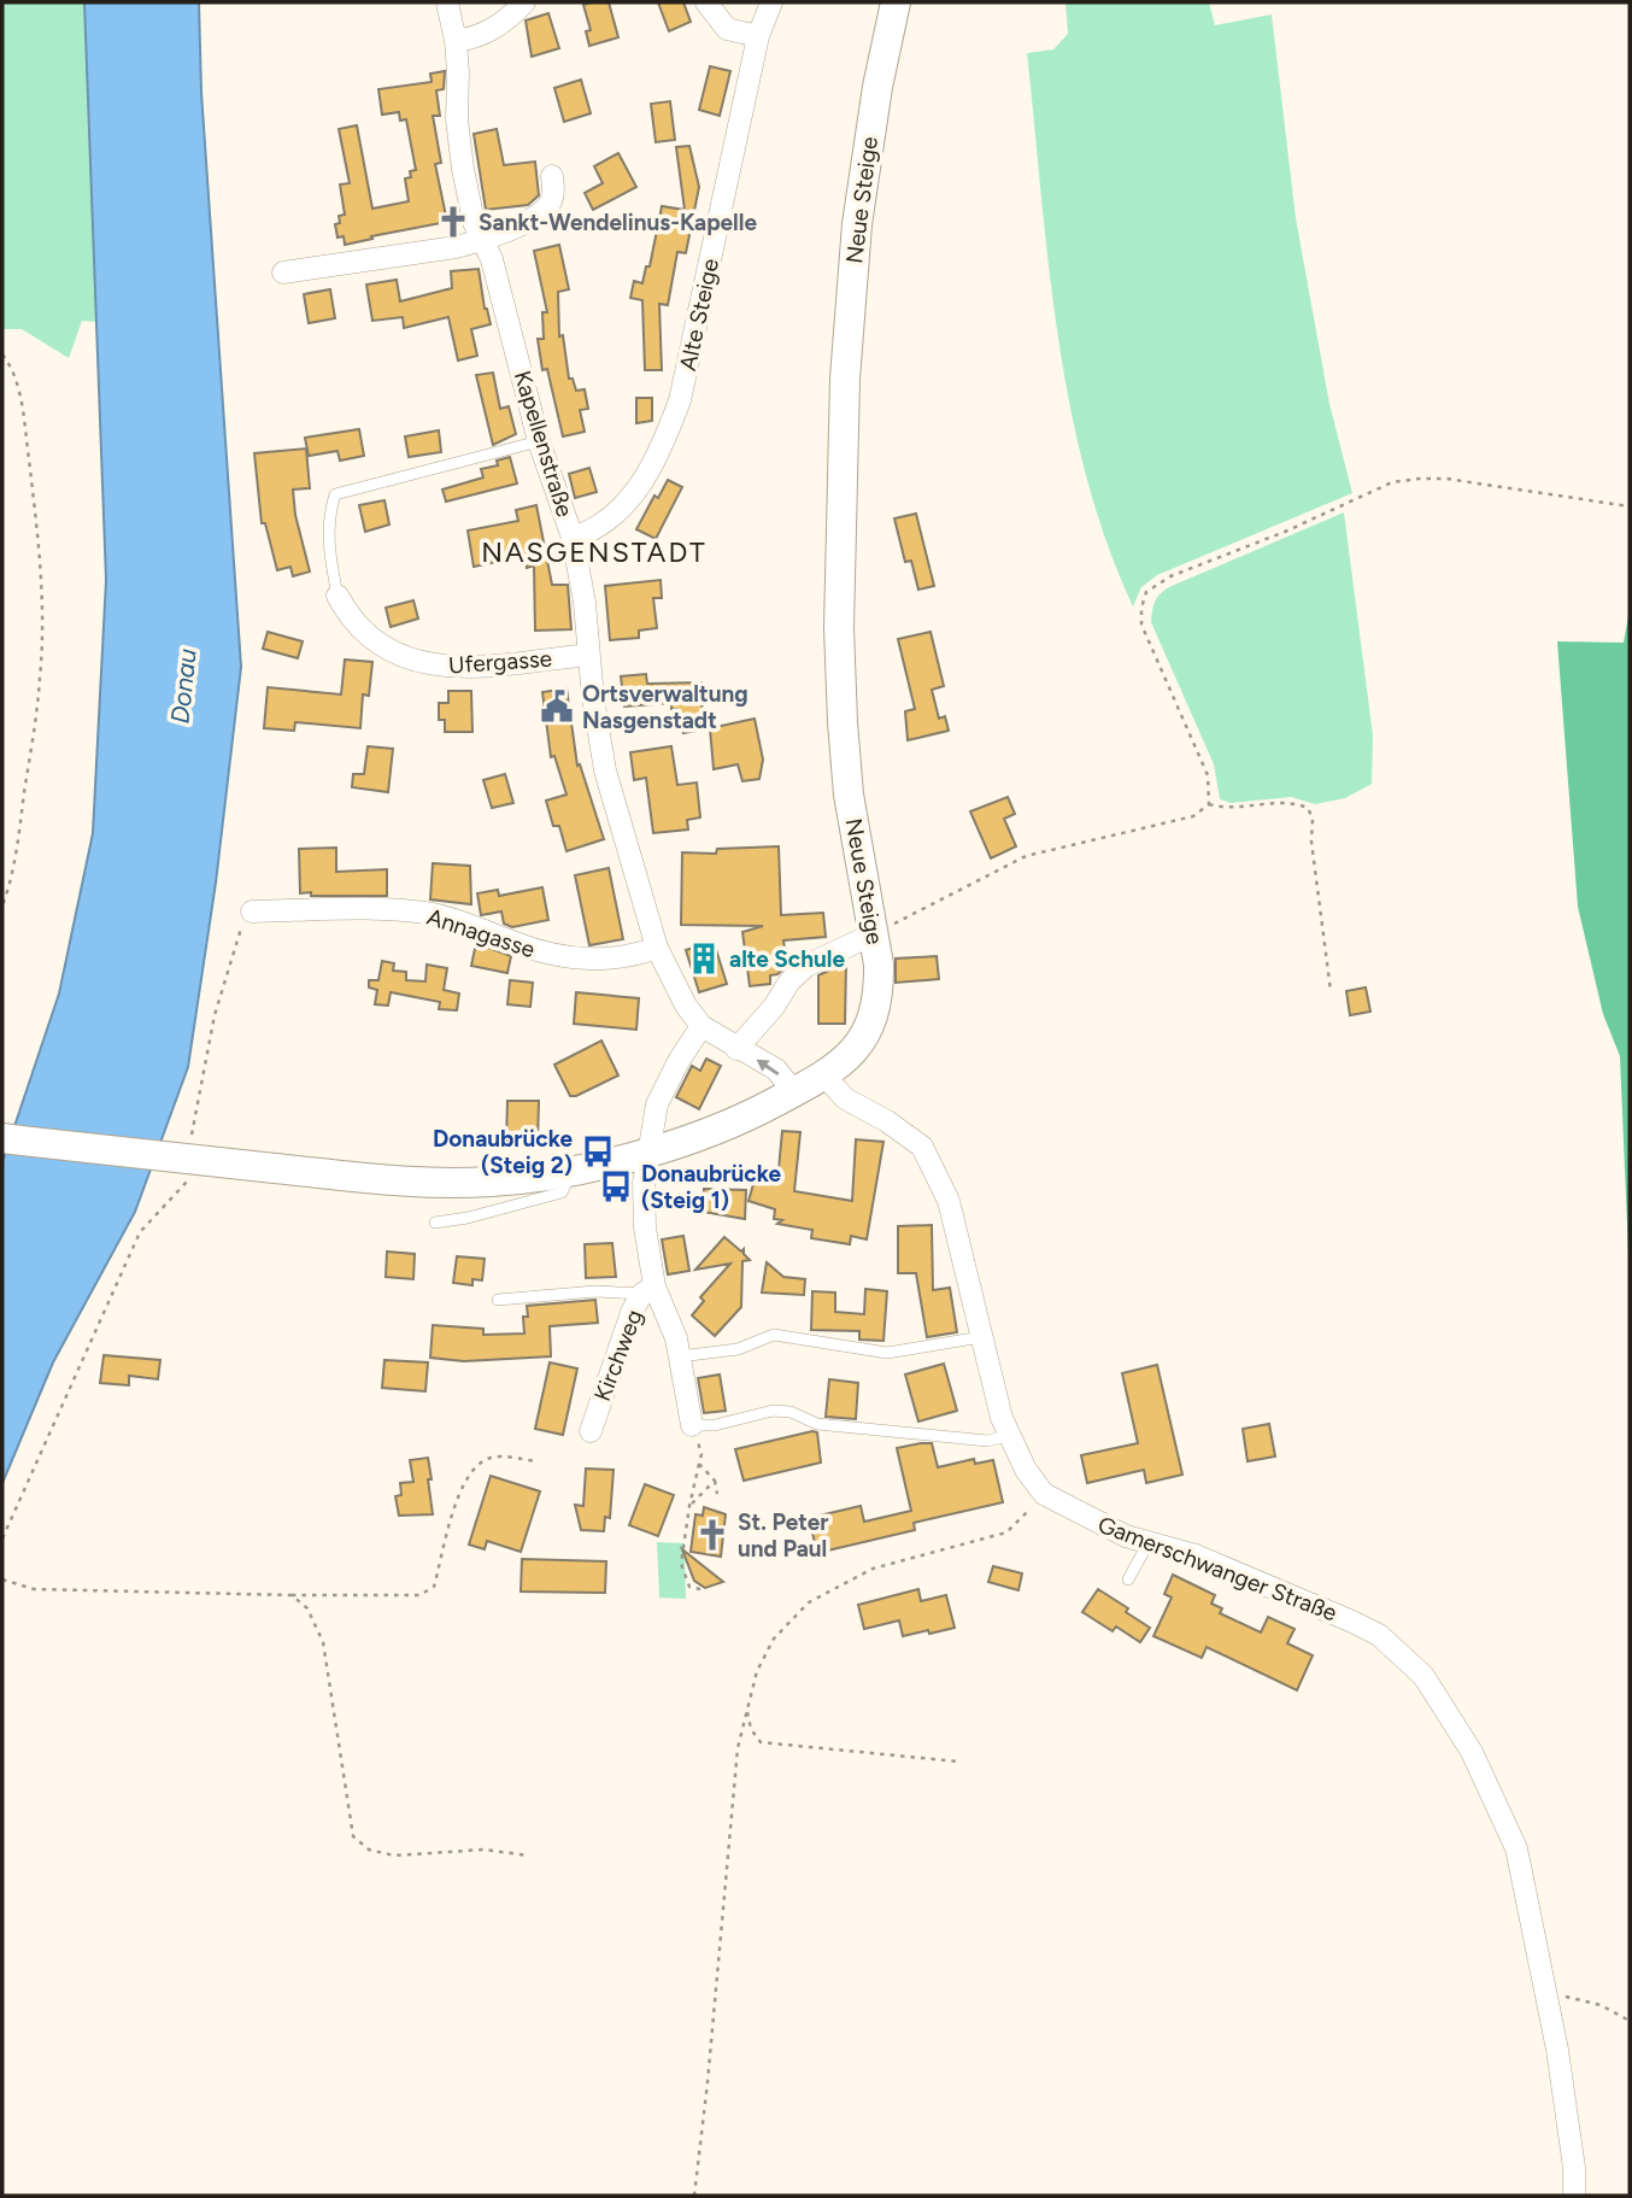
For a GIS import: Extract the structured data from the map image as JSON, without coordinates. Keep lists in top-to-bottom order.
{
  "streets": {
    "main road": ["Neue Steige"],
    "street": [
      "Alte Steige",
      "Kapellenstraße",
      "Ufergasse",
      "Annagasse",
      "Kirchweg",
      "Gamerschwanger Straße"
    ]
  },
  "crossings": [
    ["Neue Steige", "Kapellenstraße"],
    ["Neue Steige", "Kirchweg"],
    ["Neue Steige", "Gamerschwanger Straße"],
    ["Alte Steige", "Kapellenstraße"],
    ["Kapellenstraße", "Ufergasse"],
    ["Kapellenstraße", "Annagasse"]
  ],
  "districts": ["NASGENSTADT"],
  "water": ["Donau"],
  "places": {
    "church": ["Sankt-Wendelinus-Kapelle", "St. Peter und Paul"],
    "public building": ["Ortsverwaltung Nasgenstadt"],
    "building": ["alte Schule"],
    "bus stop": ["Donaubrücke (Steig 2)", "Donaubrücke (Steig 1)"]
  }
}
